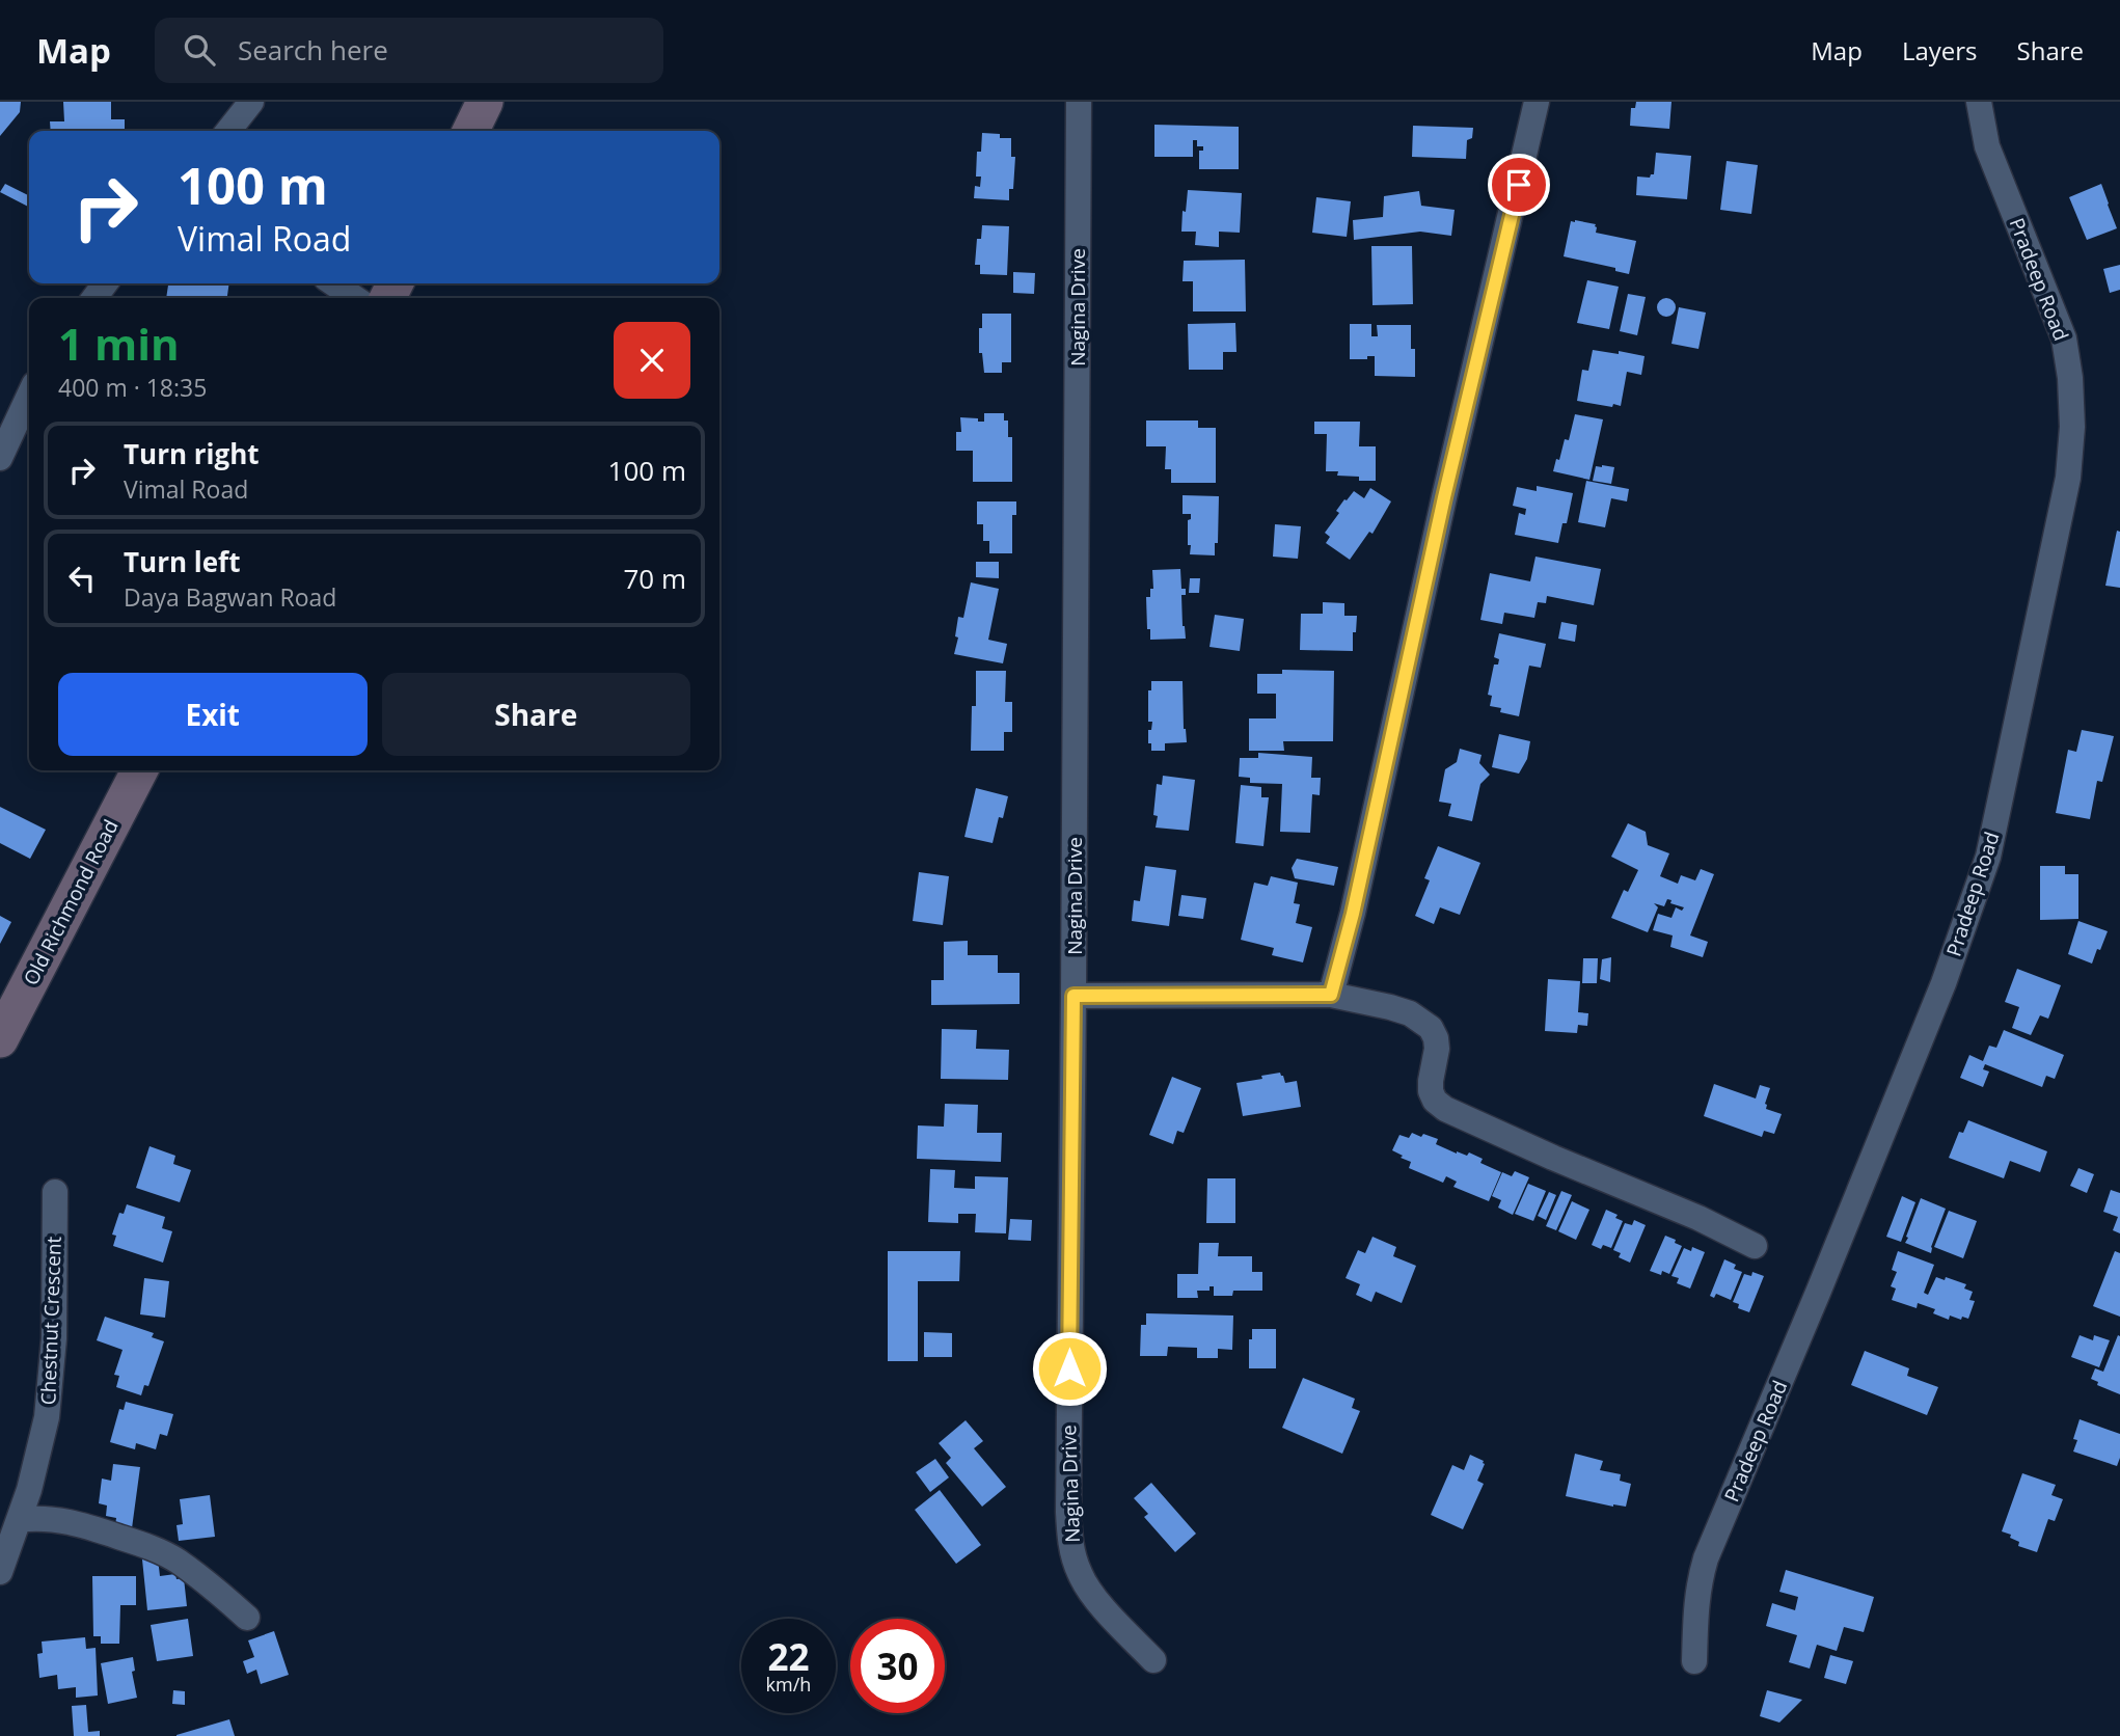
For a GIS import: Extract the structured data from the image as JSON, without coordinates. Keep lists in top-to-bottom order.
{
  "streets": {
    "street": [
      "Pradeep Road",
      "Nagina Drive",
      "Old Richmond Road",
      "Chestnut Crescent"
    ]
  },
  "page": {
    "header": "Map",
    "search": "Search here",
    "nav": ["Map", "Layers", "Share"],
    "turn": ["100 m", "Vimal Road"],
    "heading": ["1 min", "400 m · 18:35"],
    "list": [
      {
        "name": "Turn right",
        "note": "Vimal Road",
        "value": "100 m"
      },
      {
        "name": "Turn left",
        "note": "Daya Bagwan Road",
        "value": "70 m"
      }
    ],
    "buttons": ["Exit", "Share"],
    "speed": "22 km/h",
    "limit": "30"
  }
}
